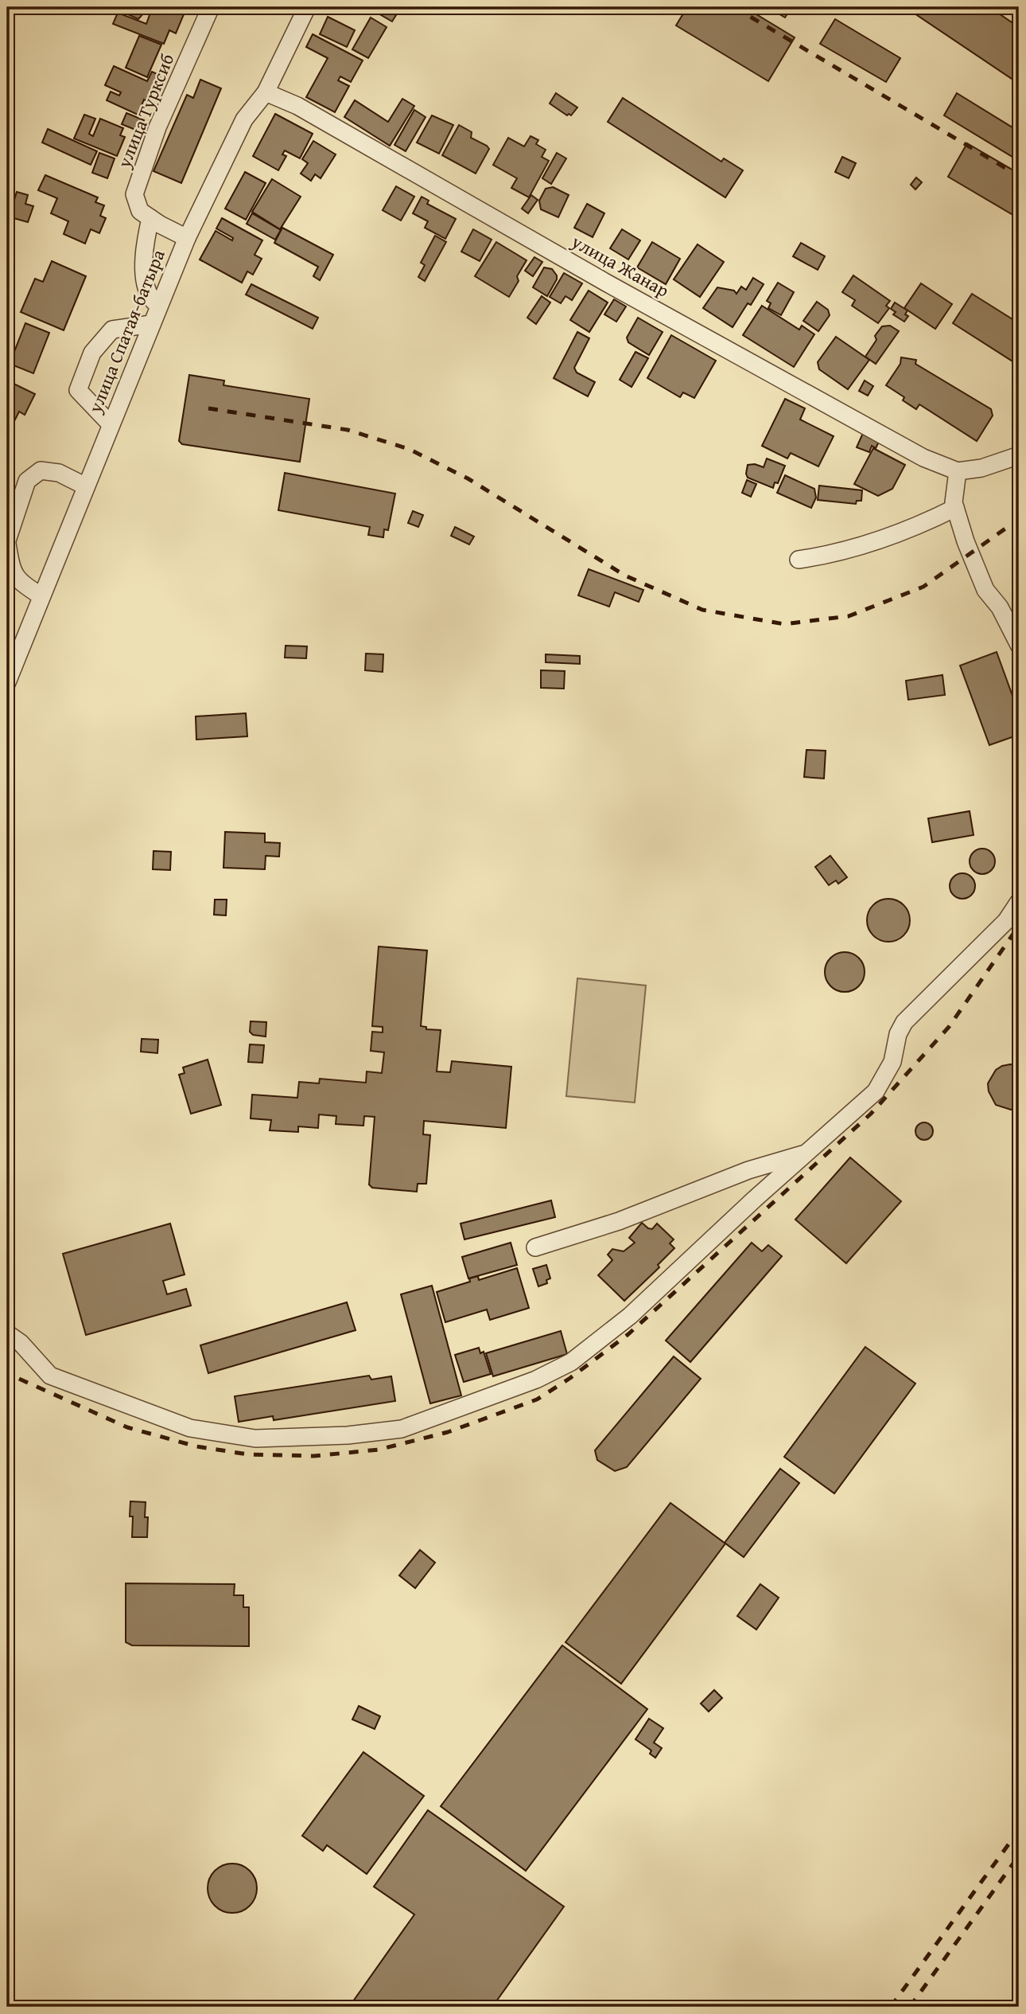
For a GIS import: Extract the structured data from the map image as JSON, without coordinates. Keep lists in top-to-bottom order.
{
  "streets": {
    "street": ["улица Турксиб", "улица Жанар", "улица Спатая-батыра"]
  },
  "crossings": [
    ["улица Турксиб", "улица Спатая-батыра"],
    ["улица Жанар", "улица Спатая-батыра"]
  ]
}
